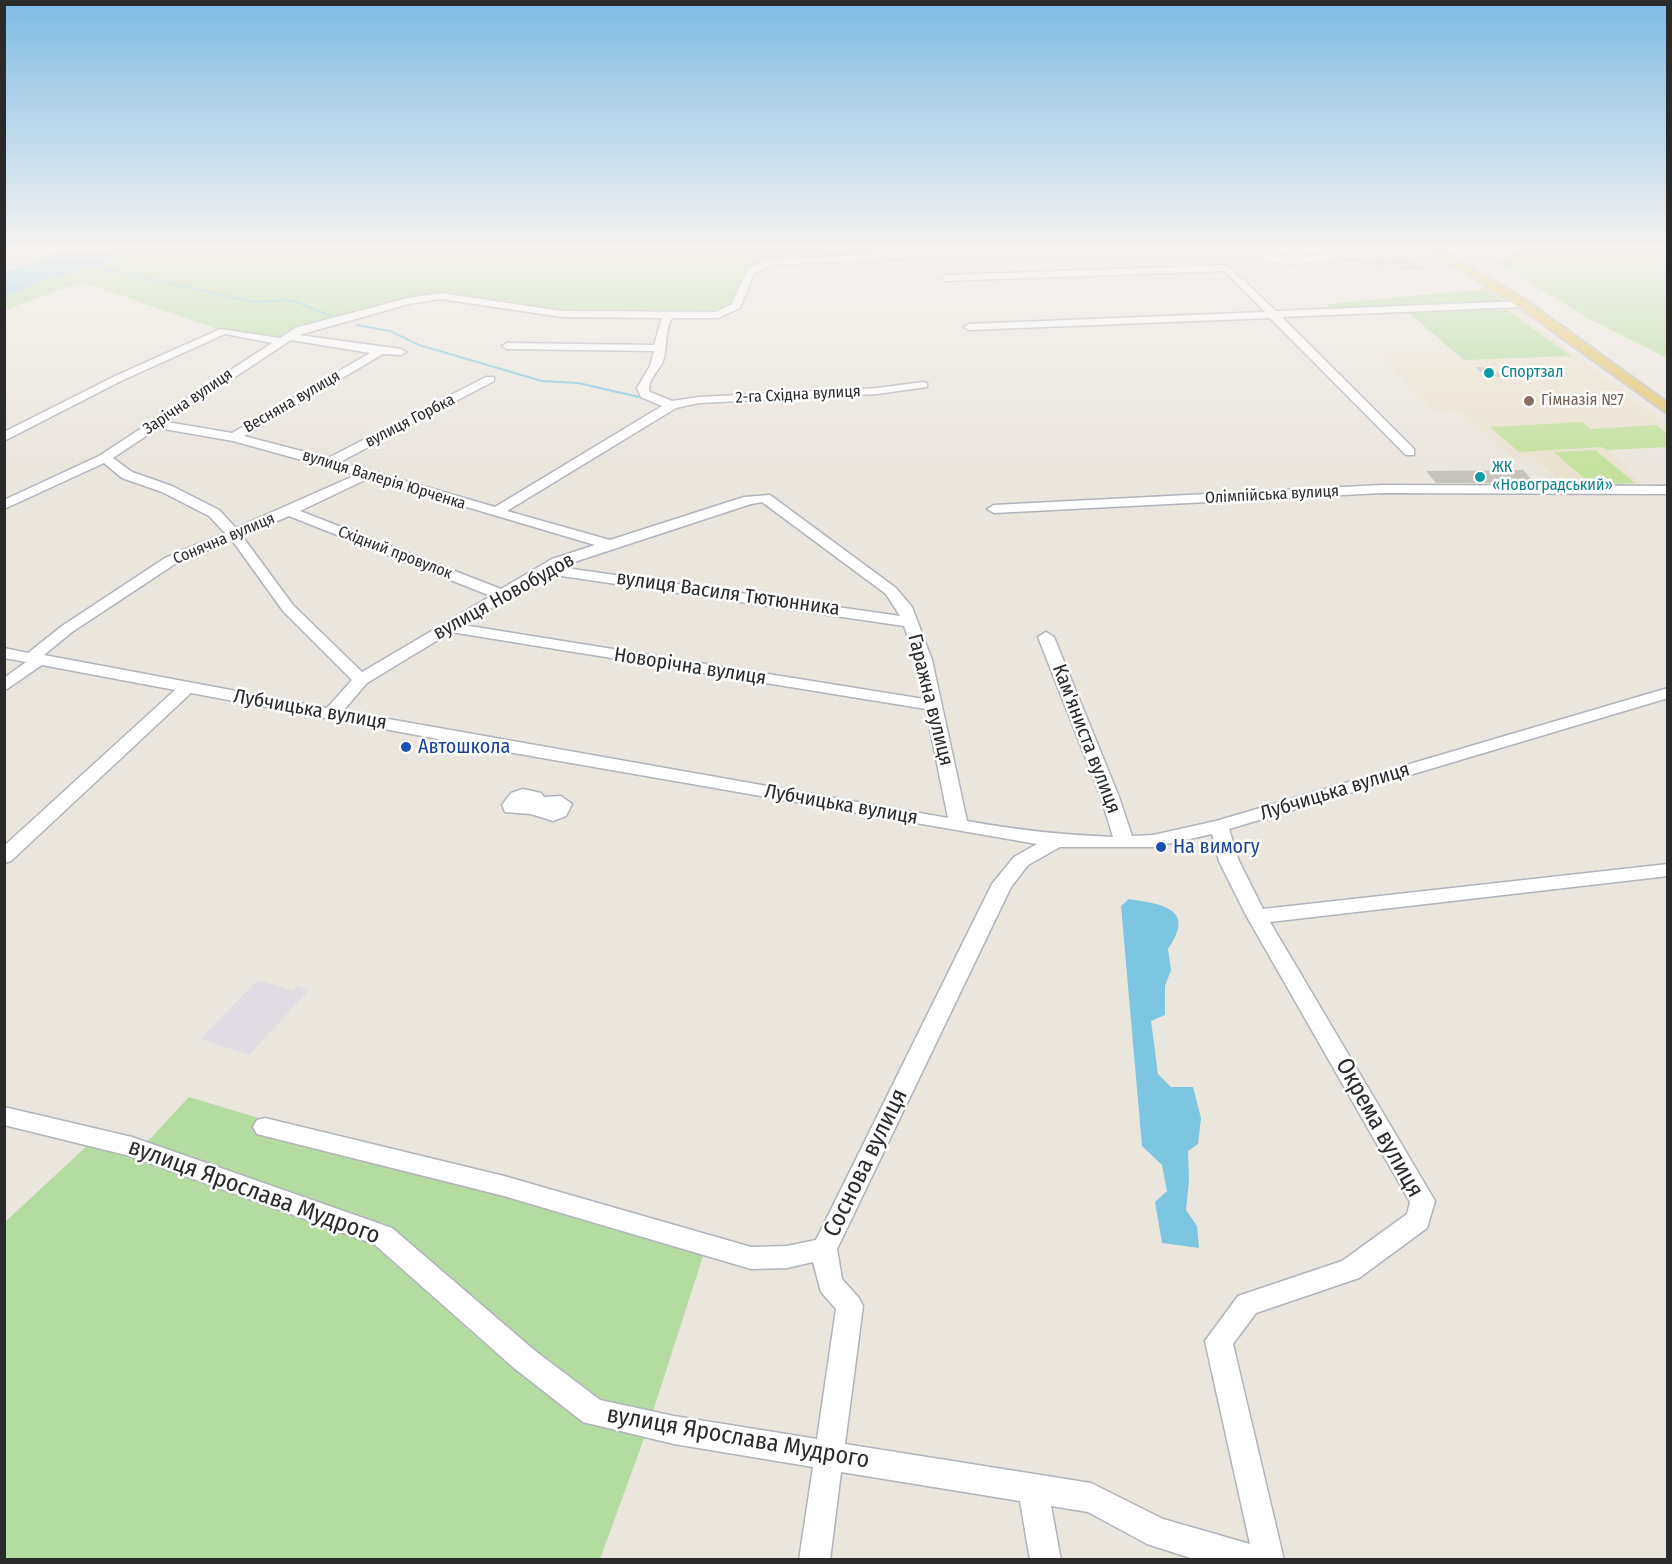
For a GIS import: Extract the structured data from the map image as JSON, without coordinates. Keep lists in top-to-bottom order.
{
  "streets": {
    "street": [
      "2-га Східна вулиця",
      "Зарічна вулиця",
      "Весняна вулиця",
      "вулиця Горбка",
      "вулиця Валерія Юрченка",
      "Олімпійська вулиця",
      "Сонячна вулиця",
      "Східний провулок",
      "вулиця Василя Тютюнника",
      "вулиця Новобудов",
      "Новорічна вулиця",
      "Гаражна вулиця",
      "Лубчицька вулиця",
      "Кам'яниста вулиця",
      "Окрема вулиця",
      "Соснова вулиця",
      "вулиця Ярослава Мудрого"
    ]
  },
  "crossings": [
    ["2-га Східна вулиця", "вулиця Валерія Юрченка"],
    ["Зарічна вулиця", "Весняна вулиця"],
    ["Зарічна вулиця", "вулиця Валерія Юрченка"],
    ["Весняна вулиця", "вулиця Валерія Юрченка"],
    ["вулиця Горбка", "вулиця Валерія Юрченка"],
    ["вулиця Валерія Юрченка", "Сонячна вулиця"],
    ["вулиця Валерія Юрченка", "вулиця Новобудов"],
    ["Сонячна вулиця", "Східний провулок"],
    ["Сонячна вулиця", "Лубчицька вулиця"],
    ["Східний провулок", "вулиця Новобудов"],
    ["вулиця Василя Тютюнника", "вулиця Новобудов"],
    ["вулиця Василя Тютюнника", "Гаражна вулиця"],
    ["вулиця Новобудов", "Новорічна вулиця"],
    ["вулиця Новобудов", "Гаражна вулиця"],
    ["вулиця Новобудов", "Лубчицька вулиця"],
    ["Новорічна вулиця", "Гаражна вулиця"],
    ["Гаражна вулиця", "Лубчицька вулиця"],
    ["Лубчицька вулиця", "Кам'яниста вулиця"],
    ["Лубчицька вулиця", "Окрема вулиця"],
    ["Лубчицька вулиця", "Соснова вулиця"],
    ["Соснова вулиця", "вулиця Ярослава Мудрого"]
  ],
  "places": [
    "Спортзал",
    "Гімназія №7",
    "ЖК «Новоградський»",
    "Автошкола",
    "На вимогу"
  ]
}
